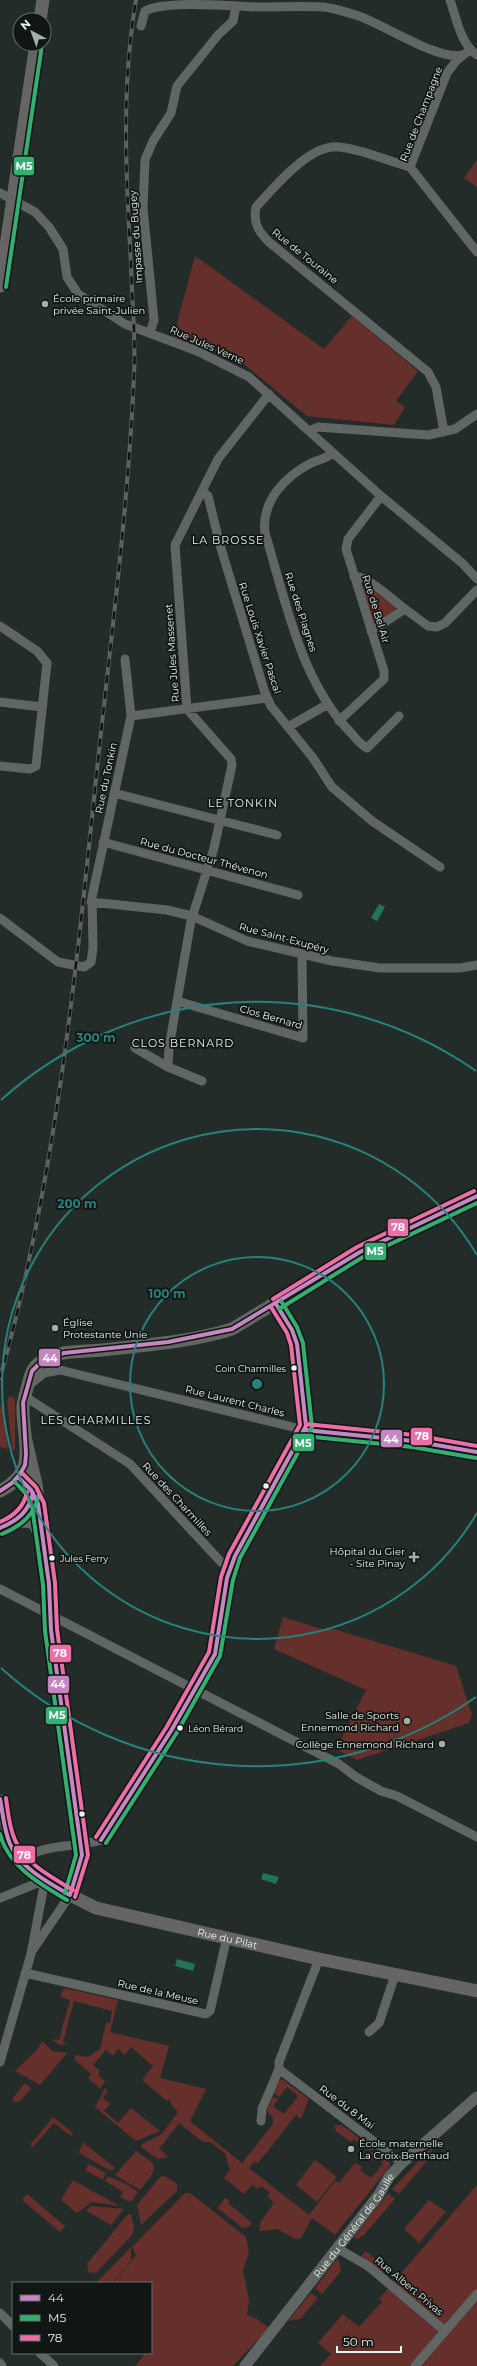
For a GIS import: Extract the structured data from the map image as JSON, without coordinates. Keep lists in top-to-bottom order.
{
  "streets": {
    "main road": ["Rue du Pilat"],
    "street": [
      "Rue de Champagne",
      "Impasse du Bugey",
      "Rue de Touraine",
      "Rue Jules Verne",
      "Rue de Bel Air",
      "Rue des Plagnes",
      "Rue Louis Xavier Pascal",
      "Rue Jules Massenet",
      "Rue du Tonkin",
      "Rue du Docteur Thévenon",
      "Rue Saint-Exupéry",
      "Clos Bernard",
      "Rue Laurent Charles",
      "Rue des Charmilles",
      "Rue de la Meuse",
      "Rue du 8 Mai",
      "Rue du Général de Gaulle",
      "Rue Albert Privas"
    ]
  },
  "crossings": [
    ["Rue de Champagne", "Rue de Touraine"],
    ["Impasse du Bugey", "Rue Jules Verne"],
    ["Rue Jules Verne", "Rue de Bel Air"],
    ["Rue Jules Verne", "Rue des Plagnes"],
    ["Rue Jules Verne", "Rue Jules Massenet"],
    ["Rue de Bel Air", "Rue des Plagnes"],
    ["Rue Louis Xavier Pascal", "Rue Jules Massenet"],
    ["Rue Jules Massenet", "Rue du Docteur Thévenon"],
    ["Rue Jules Massenet", "Rue Saint-Exupéry"],
    ["Rue du Tonkin", "Rue du Docteur Thévenon"],
    ["Rue du Tonkin", "Rue Saint-Exupéry"],
    ["Rue Saint-Exupéry", "Clos Bernard"],
    ["Rue Laurent Charles", "Rue des Charmilles"],
    ["Rue du Pilat", "Rue de la Meuse"],
    ["Rue du 8 Mai", "Rue du Général de Gaulle"],
    ["Rue du Général de Gaulle", "Rue Albert Privas"]
  ],
  "districts": [
    "LA BROSSE",
    "LE TONKIN",
    "CLOS BERNARD",
    "LES CHARMILLES"
  ],
  "places": {
    "other": [
      "École primaire privée Saint-Julien",
      "Église Protestante Unie",
      "Coin Charmilles",
      "Jules Ferry",
      "Salle de Sports Ennemond Richard",
      "Léon Bérard",
      "Collège Ennemond Richard",
      "École maternelle La Croix Berthaud"
    ],
    "health": ["Hôpital du Gier - Site Pinay"]
  },
  "lines": ["transit line M5", "transit line 78", "transit line 44"],
  "legend": ["44", "M5", "78"],
  "scale_bar": "50 m",
  "north": "top left",
  "rings": ["300 m", "200 m", "100 m"]
}
